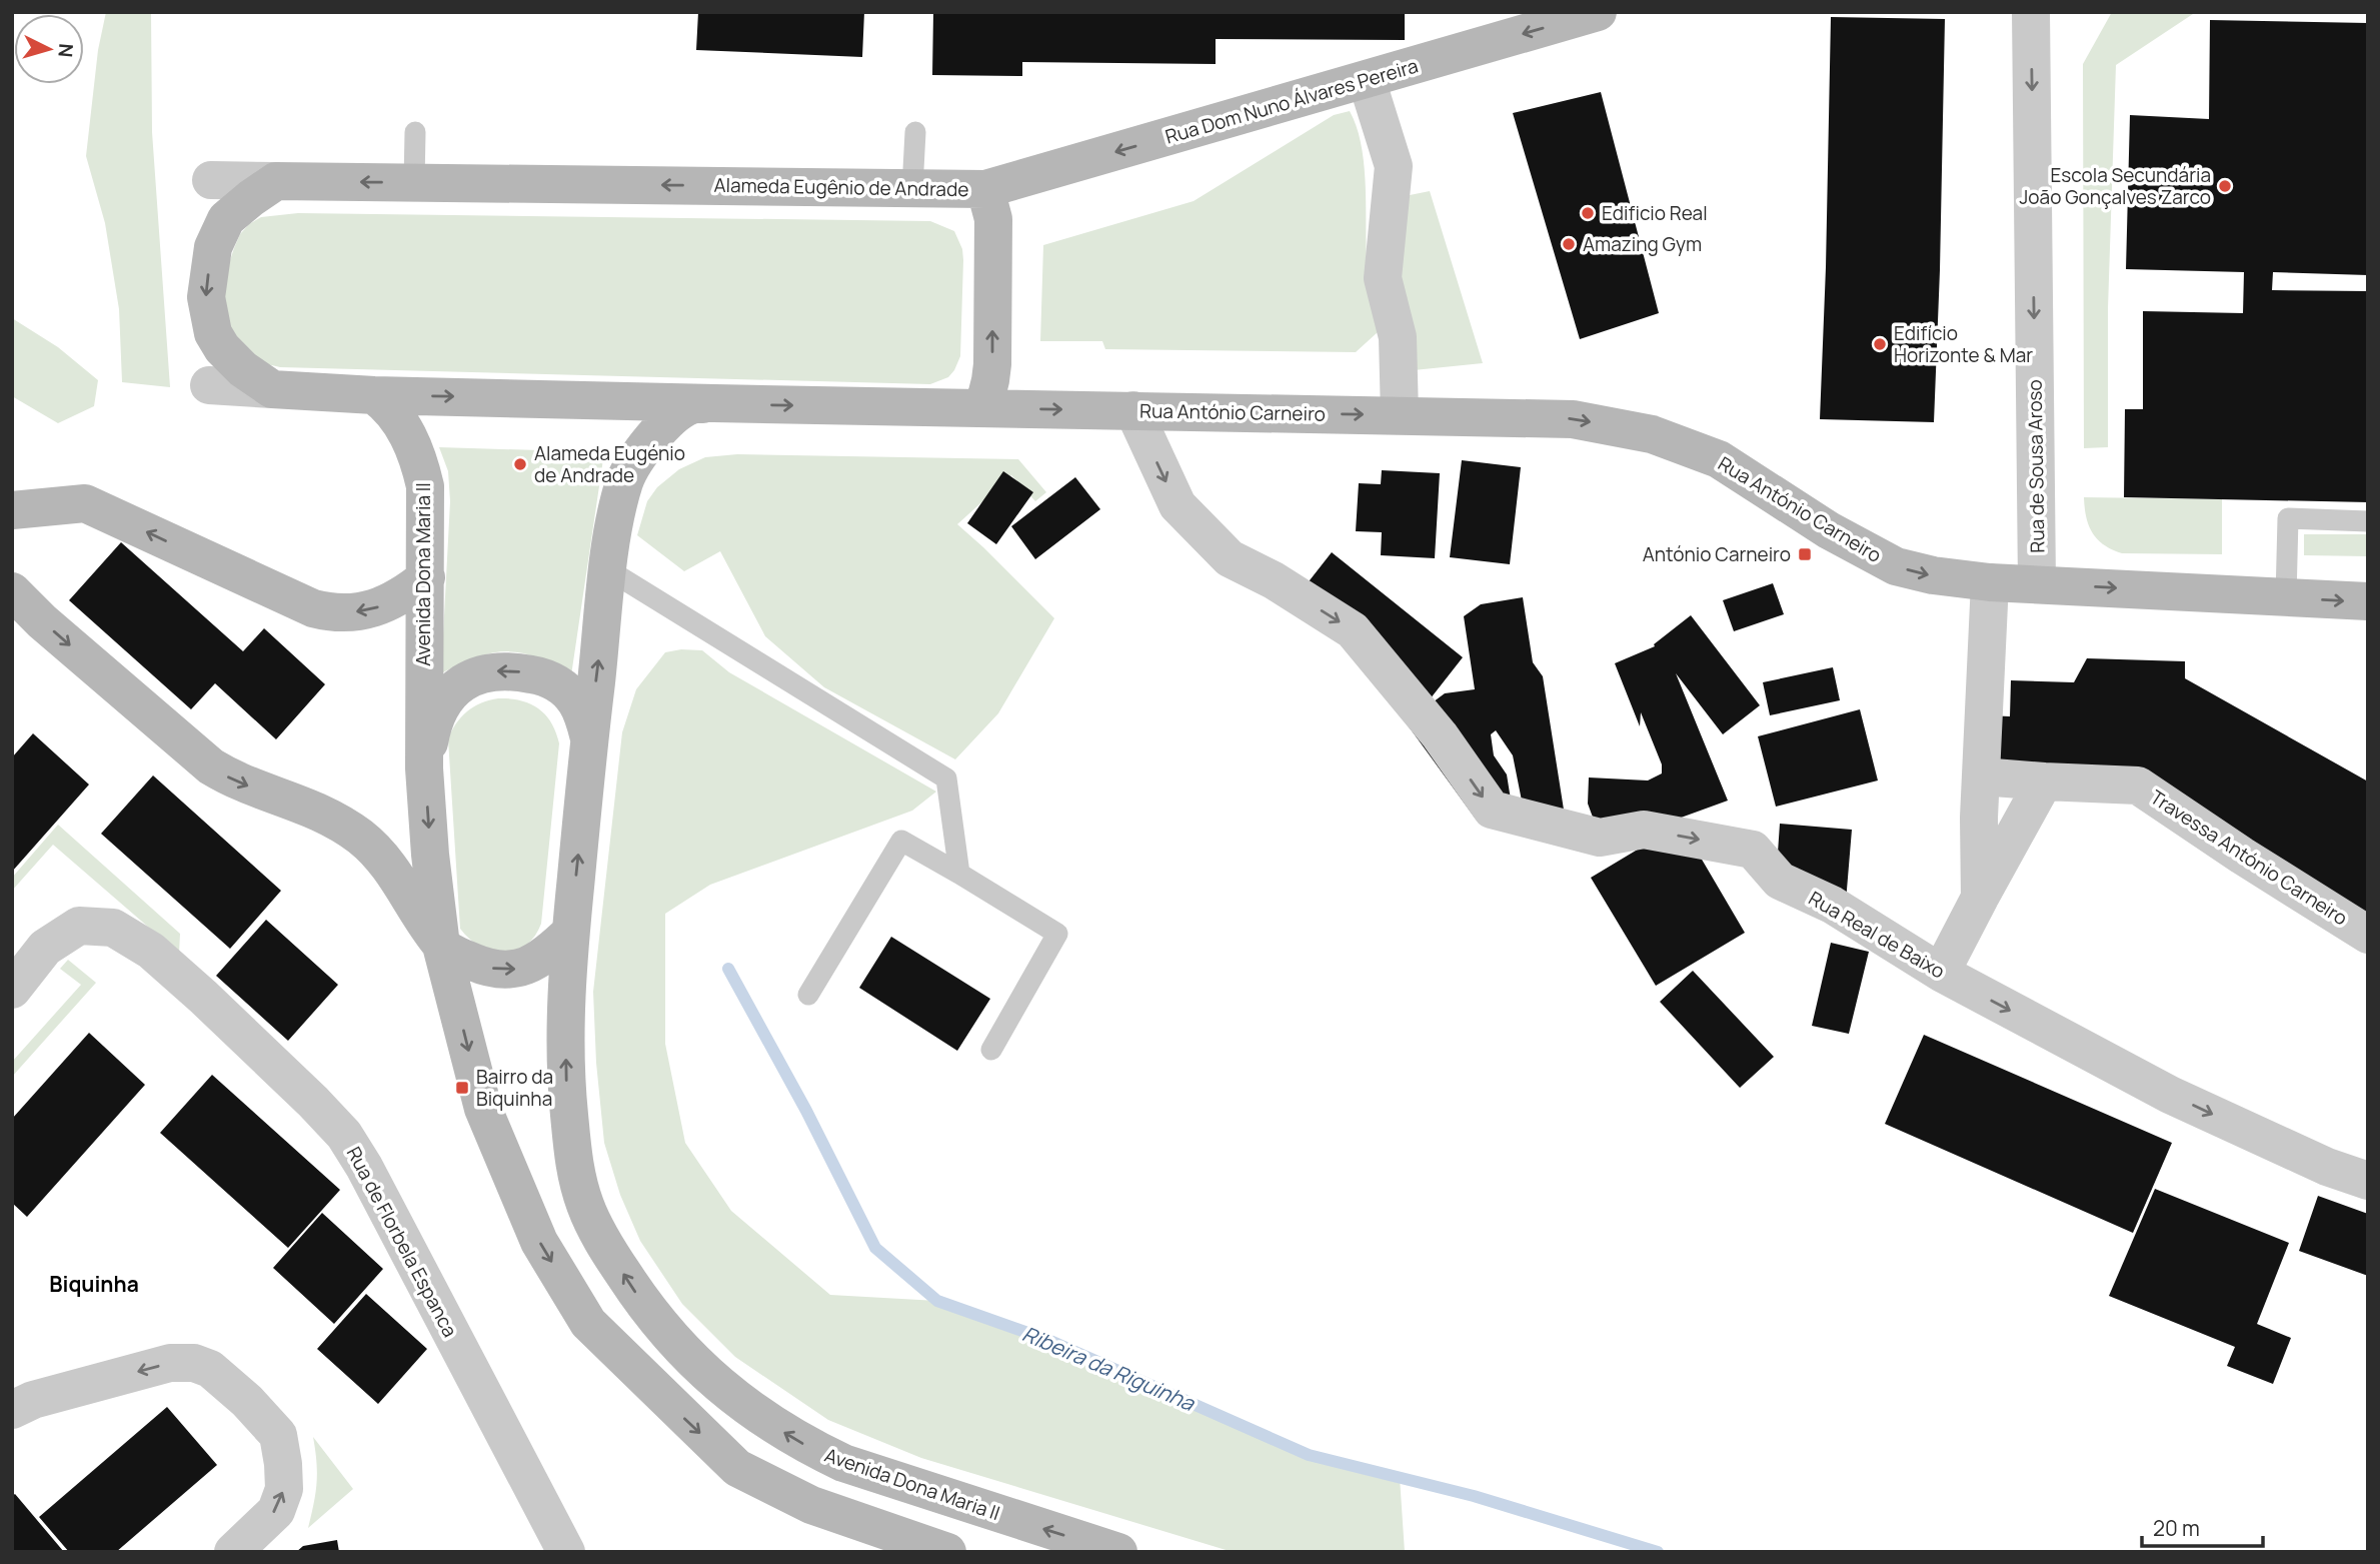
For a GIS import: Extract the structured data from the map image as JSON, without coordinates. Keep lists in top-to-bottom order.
{
  "streets": {
    "street": [
      "Rua Dom Nuno Álvares Pereira",
      "Alameda Eugênio de Andrade",
      "Rua António Carneiro",
      "Rua de Sousa Aroso",
      "Avenida Dona Maria II",
      "Travessa António Carneiro",
      "Rua Real de Baixo",
      "Rua de Florbela Espanca"
    ]
  },
  "crossings": [
    ["Rua Dom Nuno Álvares Pereira", "Alameda Eugênio de Andrade"],
    ["Alameda Eugênio de Andrade", "Rua António Carneiro"],
    ["Rua António Carneiro", "Rua de Sousa Aroso"],
    ["Rua António Carneiro", "Rua Real de Baixo"]
  ],
  "one_way": [
    "Rua Dom Nuno Álvares Pereira",
    "Rua António Carneiro",
    "Rua de Sousa Aroso",
    "Rua Real de Baixo"
  ],
  "districts": ["Biquinha"],
  "water": ["Ribeira da Riguinha"],
  "places": {
    "other": [
      "Escola Secundária João Gonçalves Zarco",
      "Edificio Real",
      "Amazing Gym",
      "Edifício Horizonte & Mar",
      "Alameda Eugénio de Andrade"
    ],
    "transit": ["António Carneiro", "Bairro da Biquinha"]
  },
  "scale_bar": "20 m",
  "north": "right"
}
